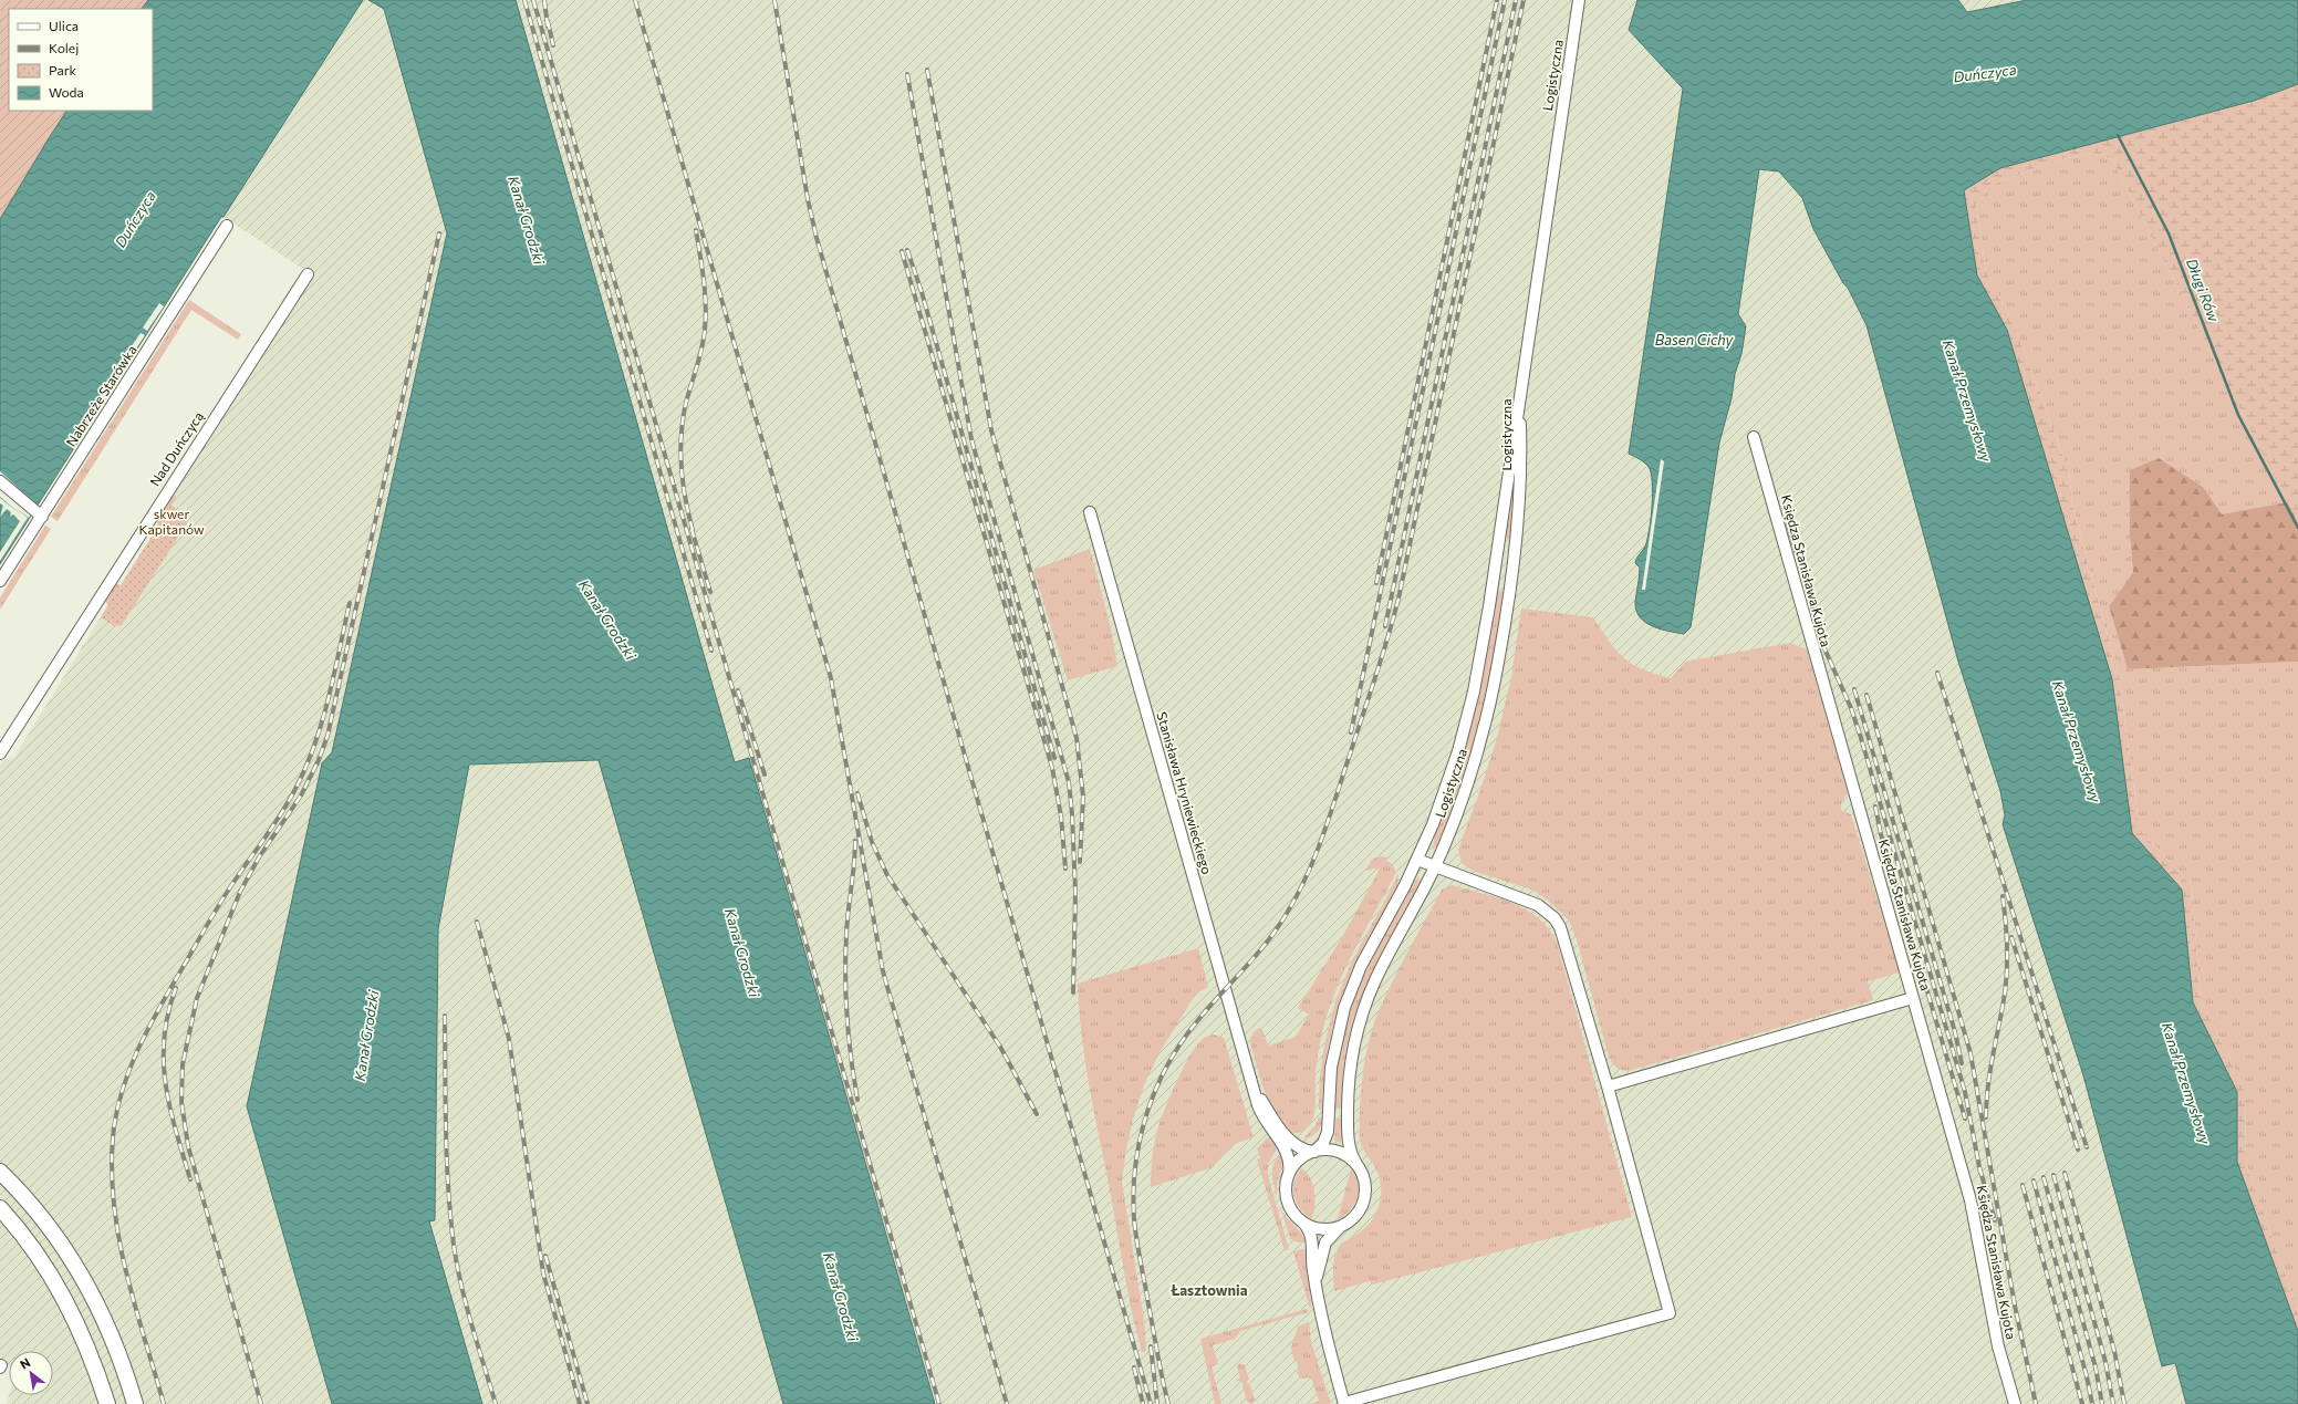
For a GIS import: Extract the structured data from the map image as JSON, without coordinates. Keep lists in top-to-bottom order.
{
  "streets": {
    "street": [
      "Logistyczna",
      "Nabrzeże Starówka",
      "Nad Duńczycą",
      "Księdza Stanisława Kujota",
      "Stanisława Hryniewieckiego"
    ]
  },
  "crossings": [
    ["Logistyczna", "Stanisława Hryniewieckiego"]
  ],
  "districts": ["Łasztownia"],
  "water": [
    "Duńczyca",
    "Kanał Grodzki",
    "Długi Rów",
    "Basen Cichy",
    "Kanał Przemysłowy"
  ],
  "parks": ["skwer Kapitanów"],
  "legend": [
    "Ulica",
    "Kolej",
    "Park",
    "Woda"
  ],
  "north": "top left"
}
